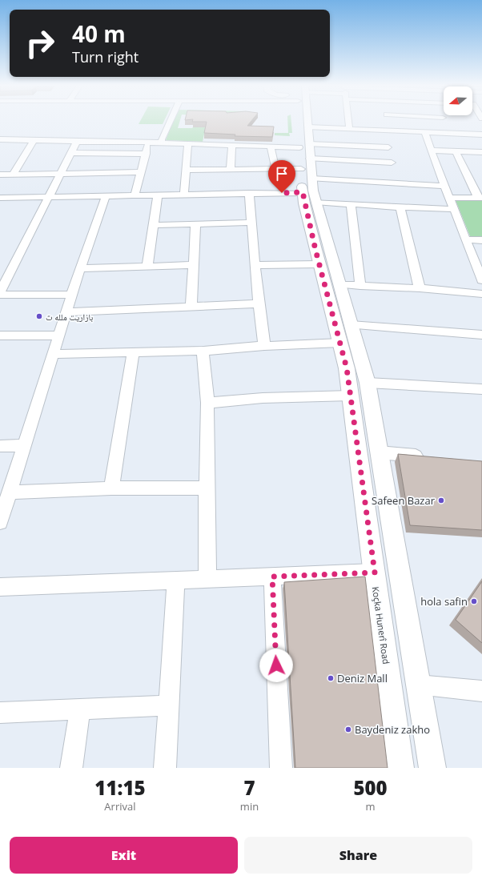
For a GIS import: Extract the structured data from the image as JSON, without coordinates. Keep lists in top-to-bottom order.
{
  "streets": {
    "main road": ["Koçka Hunerî Road"]
  },
  "places": [
    "بازاريت ملله ت",
    "Safeen Bazar",
    "hola safin",
    "Deniz Mall",
    "Baydeniz zakho"
  ],
  "north": "left",
  "page": {
    "turn": ["40 m", "Turn right"],
    "eta": [
      "11:15",
      "Arrival",
      "7",
      "min",
      "500",
      "m"
    ],
    "buttons": ["Exit", "Share"]
  }
}
